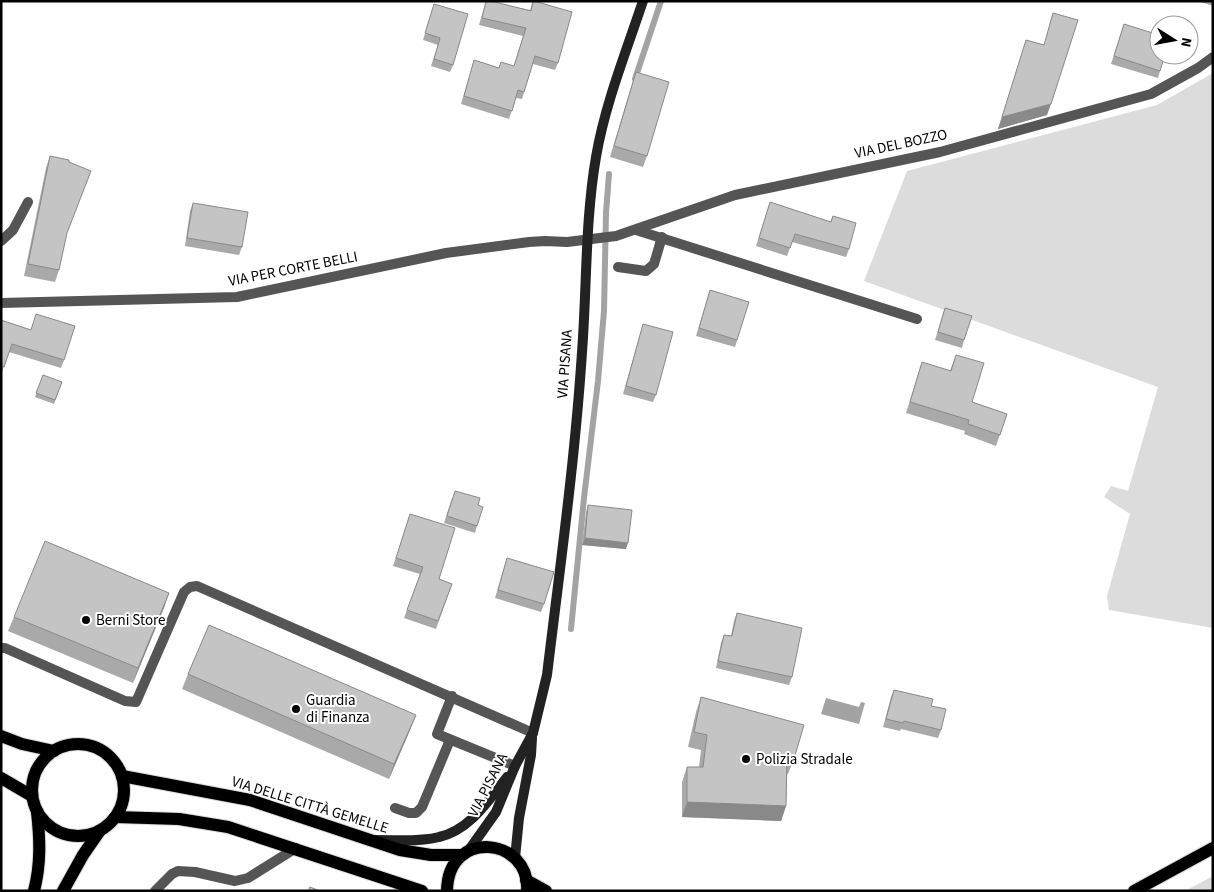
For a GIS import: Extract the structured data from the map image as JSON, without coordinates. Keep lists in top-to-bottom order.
{
  "streets": {
    "main road": ["VIA PISANA", "VIA DELLE CITTÀ GEMELLE"],
    "street": ["VIA DEL BOZZO", "VIA PER CORTE BELLI"]
  },
  "crossings": [
    ["VIA DEL BOZZO", "VIA PER CORTE BELLI"],
    ["VIA DEL BOZZO", "VIA PISANA"],
    ["VIA PER CORTE BELLI", "VIA PISANA"],
    ["VIA PISANA", "VIA DELLE CITTÀ GEMELLE"]
  ],
  "places": ["Berni Store", "Guardia di Finanza", "Polizia Stradale"],
  "north": "right"
}
